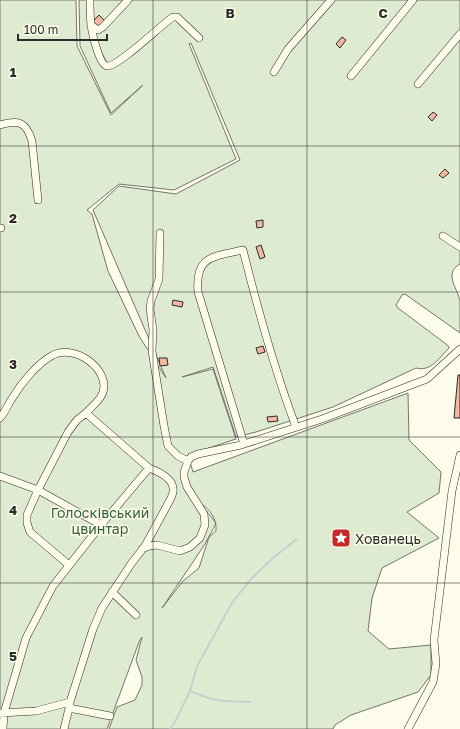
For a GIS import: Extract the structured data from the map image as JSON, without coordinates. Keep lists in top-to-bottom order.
{
  "parks": ["Голосківський цвинтар"],
  "places": {
    "place": ["Хованець"]
  },
  "scale_bar": "100 m",
  "grid": {
    "columns": ["B", "C"],
    "rows": [
      "1",
      "2",
      "3",
      "4",
      "5"
    ]
  }
}
